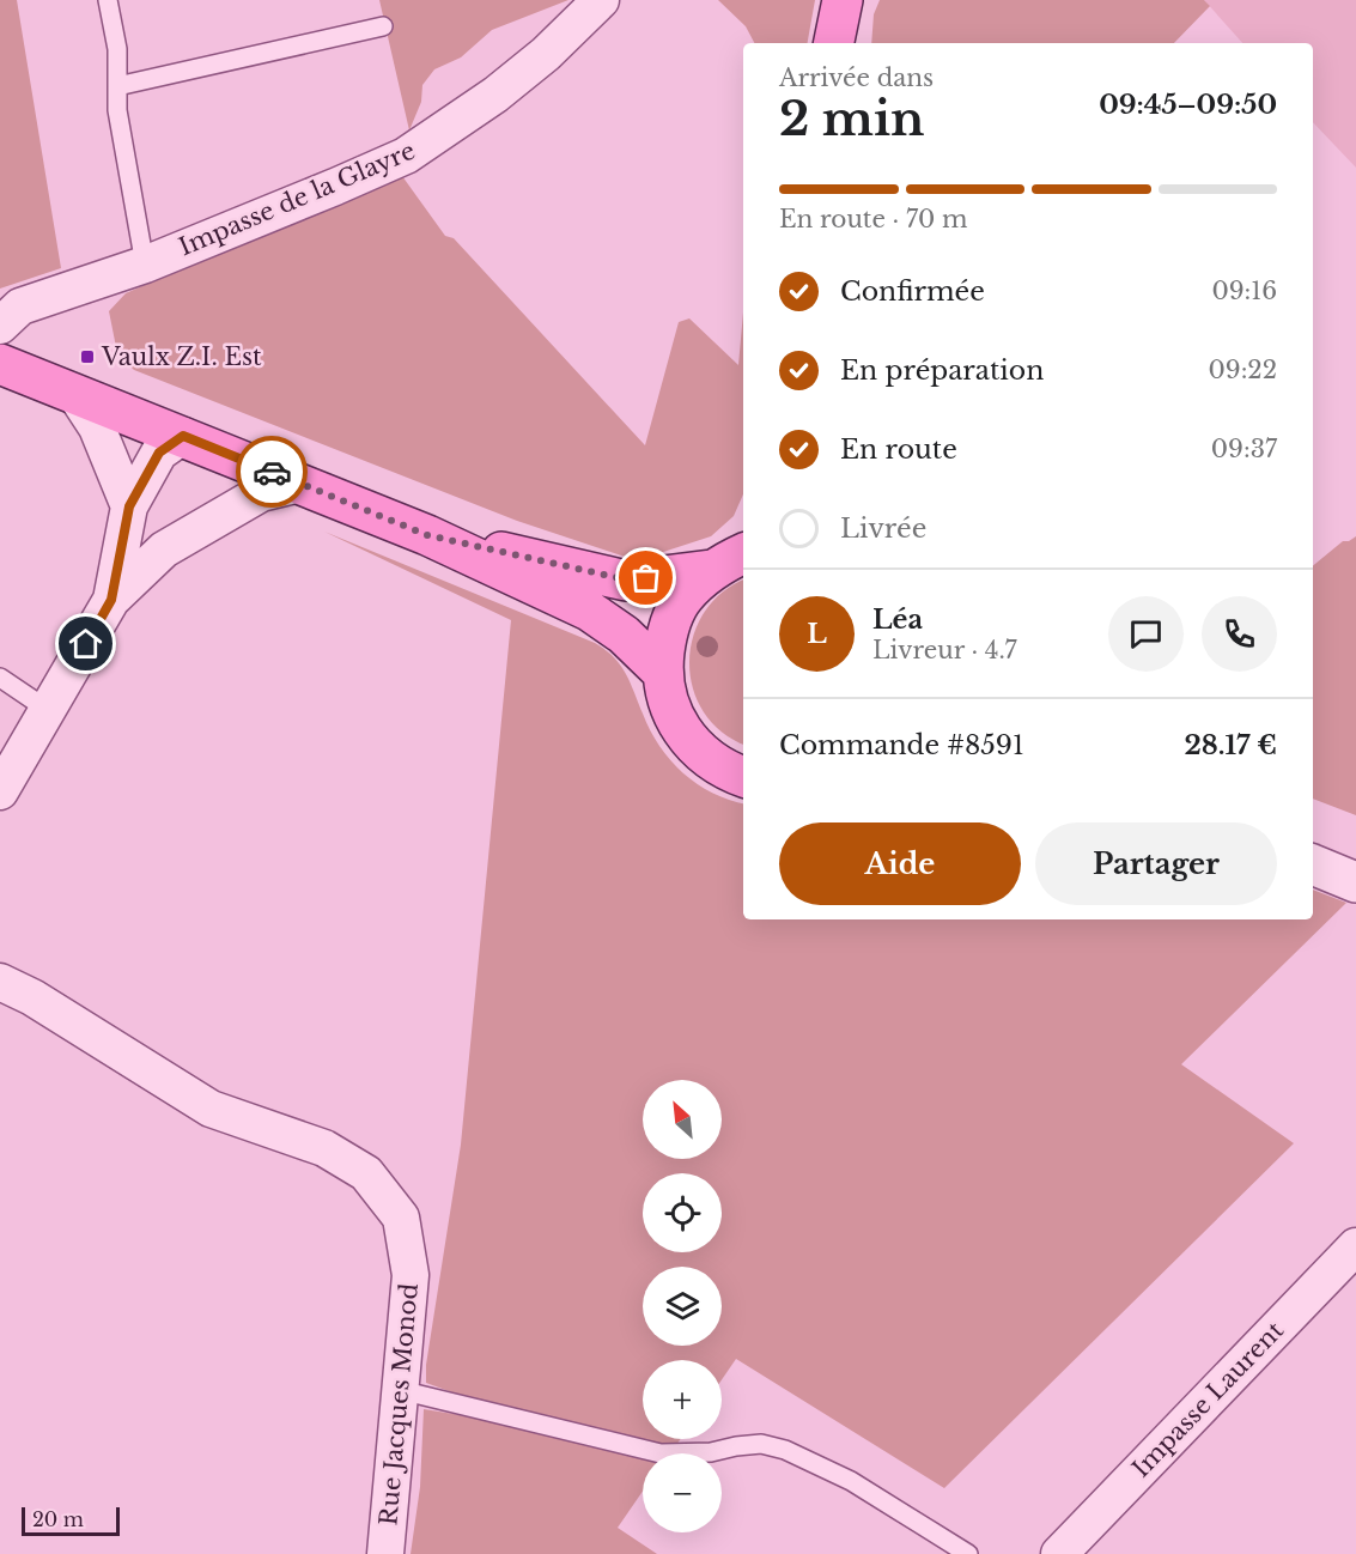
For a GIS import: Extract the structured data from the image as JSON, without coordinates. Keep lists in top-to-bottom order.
{
  "streets": {
    "street": ["Impasse de la Glayre", "Impasse Laurent", "Rue Jacques Monod"]
  },
  "places": {
    "transit": ["Vaulx Z.I. Est"]
  },
  "scale_bar": "20 m",
  "north": "top left",
  "page": {
    "heading": ["2 min", "Arrivée dans", "09:45–09:50"],
    "panel": [
      "Léa",
      "Livreur · 4.7",
      "Commande #8591",
      "28.17 €"
    ],
    "bar": "En route · 70 m",
    "list": [
      ["Confirmée", "09:16"],
      ["En préparation", "09:22"],
      ["En route", "09:37"],
      "Livrée"
    ],
    "round": "L",
    "buttons": ["Aide", "Partager"],
    "map_buttons": ["+", "−"],
    "scale": "20 m"
  }
}
